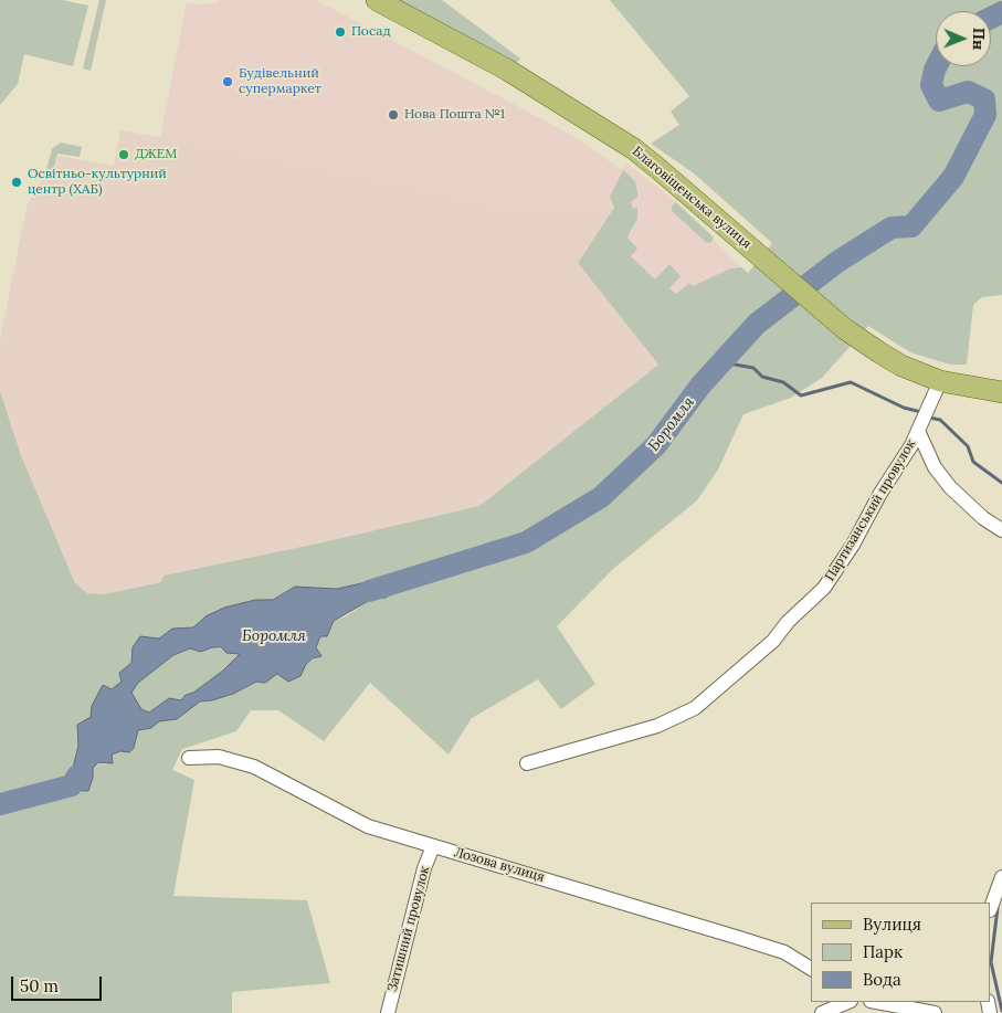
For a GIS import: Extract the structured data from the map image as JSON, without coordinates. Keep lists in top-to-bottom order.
{
  "streets": {
    "main road": ["Благовіщенська вулиця"],
    "street": ["Партизанський провулок", "Лозова вулиця", "Затишний провулок"]
  },
  "crossings": [
    ["Благовіщенська вулиця", "Партизанський провулок"],
    ["Лозова вулиця", "Затишний провулок"]
  ],
  "water": ["Боромля"],
  "places": [
    "Посад",
    "Будівельний супермаркет",
    "Нова Пошта №1",
    "ДЖЕМ",
    "Освітньо-культурний центр (ХАБ)"
  ],
  "legend": ["Вулиця", "Парк", "Вода"],
  "scale_bar": "50 m",
  "north": "right"
}
